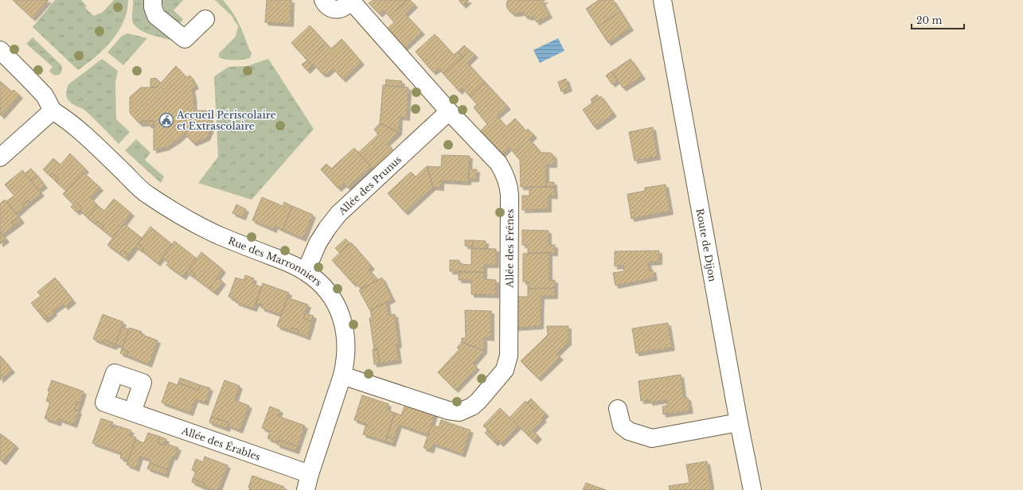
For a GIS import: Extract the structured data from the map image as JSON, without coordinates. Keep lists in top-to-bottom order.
{
  "streets": {
    "street": [
      "Allée des Prunus",
      "Route de Dijon",
      "Allée des Frênes",
      "Rue des Marronniers",
      "Allée des Érables"
    ]
  },
  "crossings": [
    ["Allée des Prunus", "Allée des Frênes"],
    ["Allée des Prunus", "Rue des Marronniers"],
    ["Allée des Frênes", "Rue des Marronniers"],
    ["Rue des Marronniers", "Allée des Érables"]
  ],
  "places": {
    "public building": ["Accueil Périscolaire et Extrascolaire"]
  },
  "scale_bar": "20 m"
}
